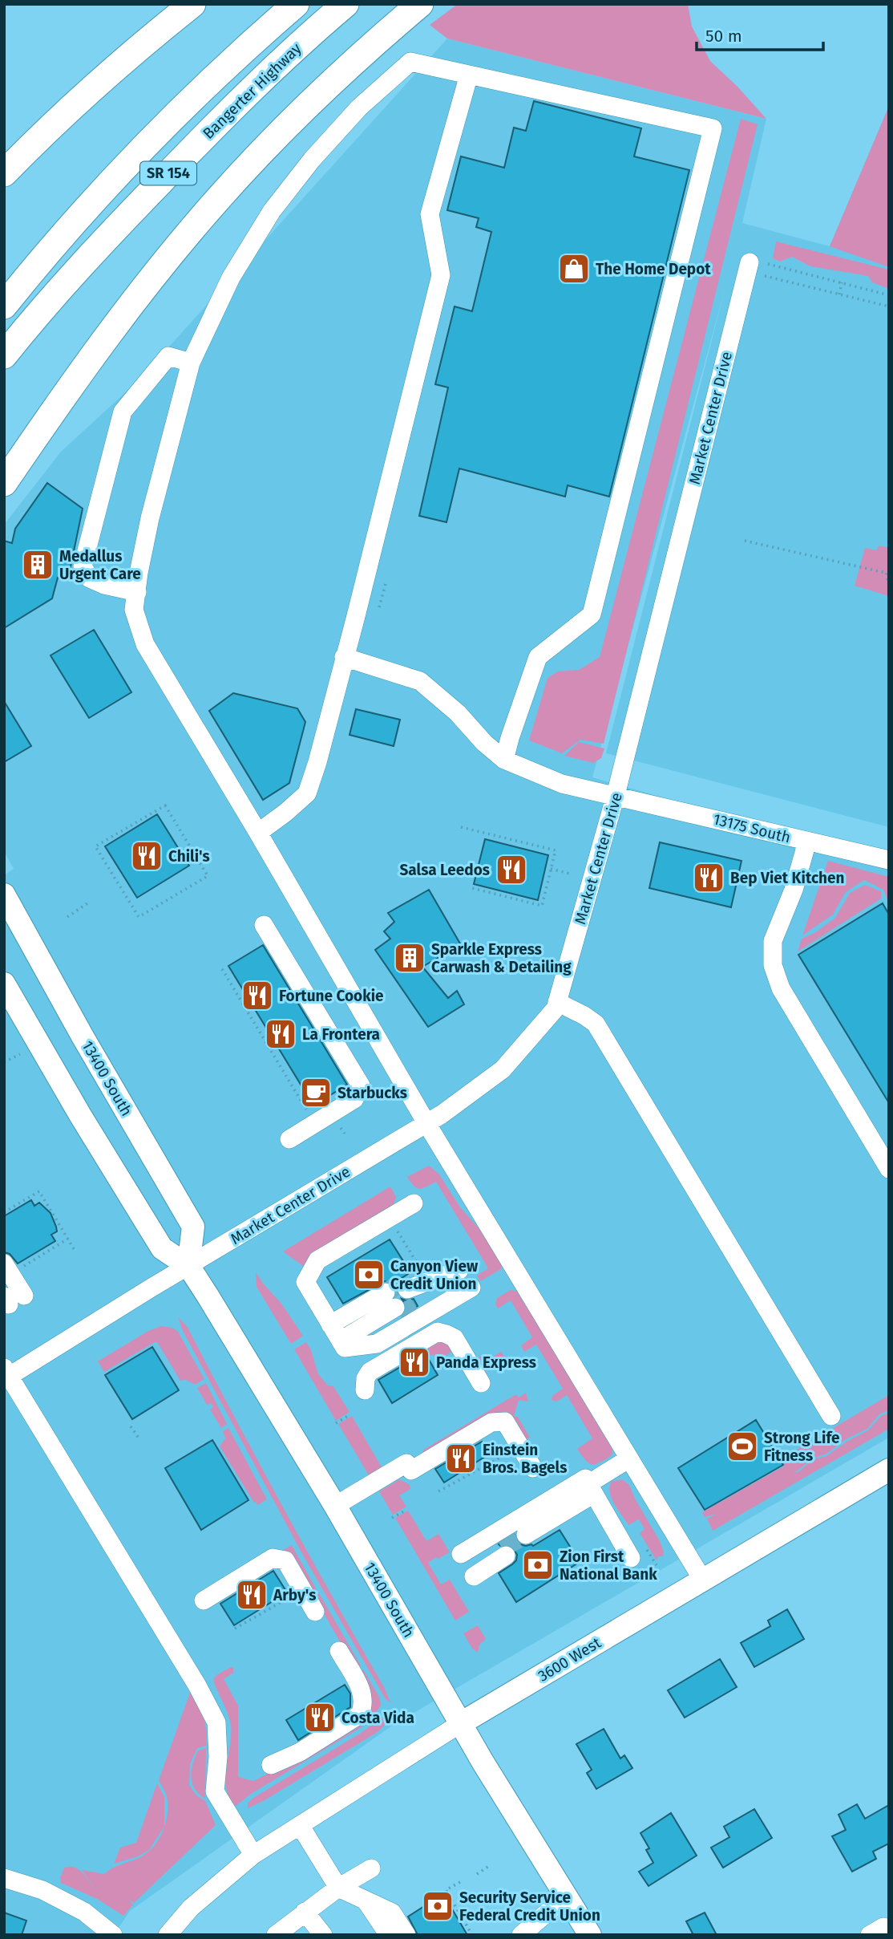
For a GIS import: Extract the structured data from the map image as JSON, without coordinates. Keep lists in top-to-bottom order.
{
  "streets": {
    "highway": ["Bangerter Highway", "SR 154"],
    "main road": ["13400 South", "3600 West"],
    "street": ["Market Center Drive", "13175 South"]
  },
  "crossings": [
    ["Market Center Drive", "13175 South"],
    ["Market Center Drive", "13400 South"],
    ["13400 South", "3600 West"]
  ],
  "places": {
    "shop": ["The Home Depot"],
    "building": ["Medallus Urgent Care", "Sparkle Express Carwash & Detailing"],
    "restaurant": [
      "Chili's",
      "Salsa Leedos",
      "Bep Viet Kitchen",
      "Fortune Cookie",
      "La Frontera",
      "Panda Express",
      "Einstein Bros. Bagels",
      "Arby's",
      "Costa Vida"
    ],
    "cafe": ["Starbucks"],
    "bank": ["Canyon View Credit Union", "Zion First National Bank", "Security Service Federal Credit Union"],
    "sports": ["Strong Life Fitness"]
  },
  "scale_bar": "50 m"
}
